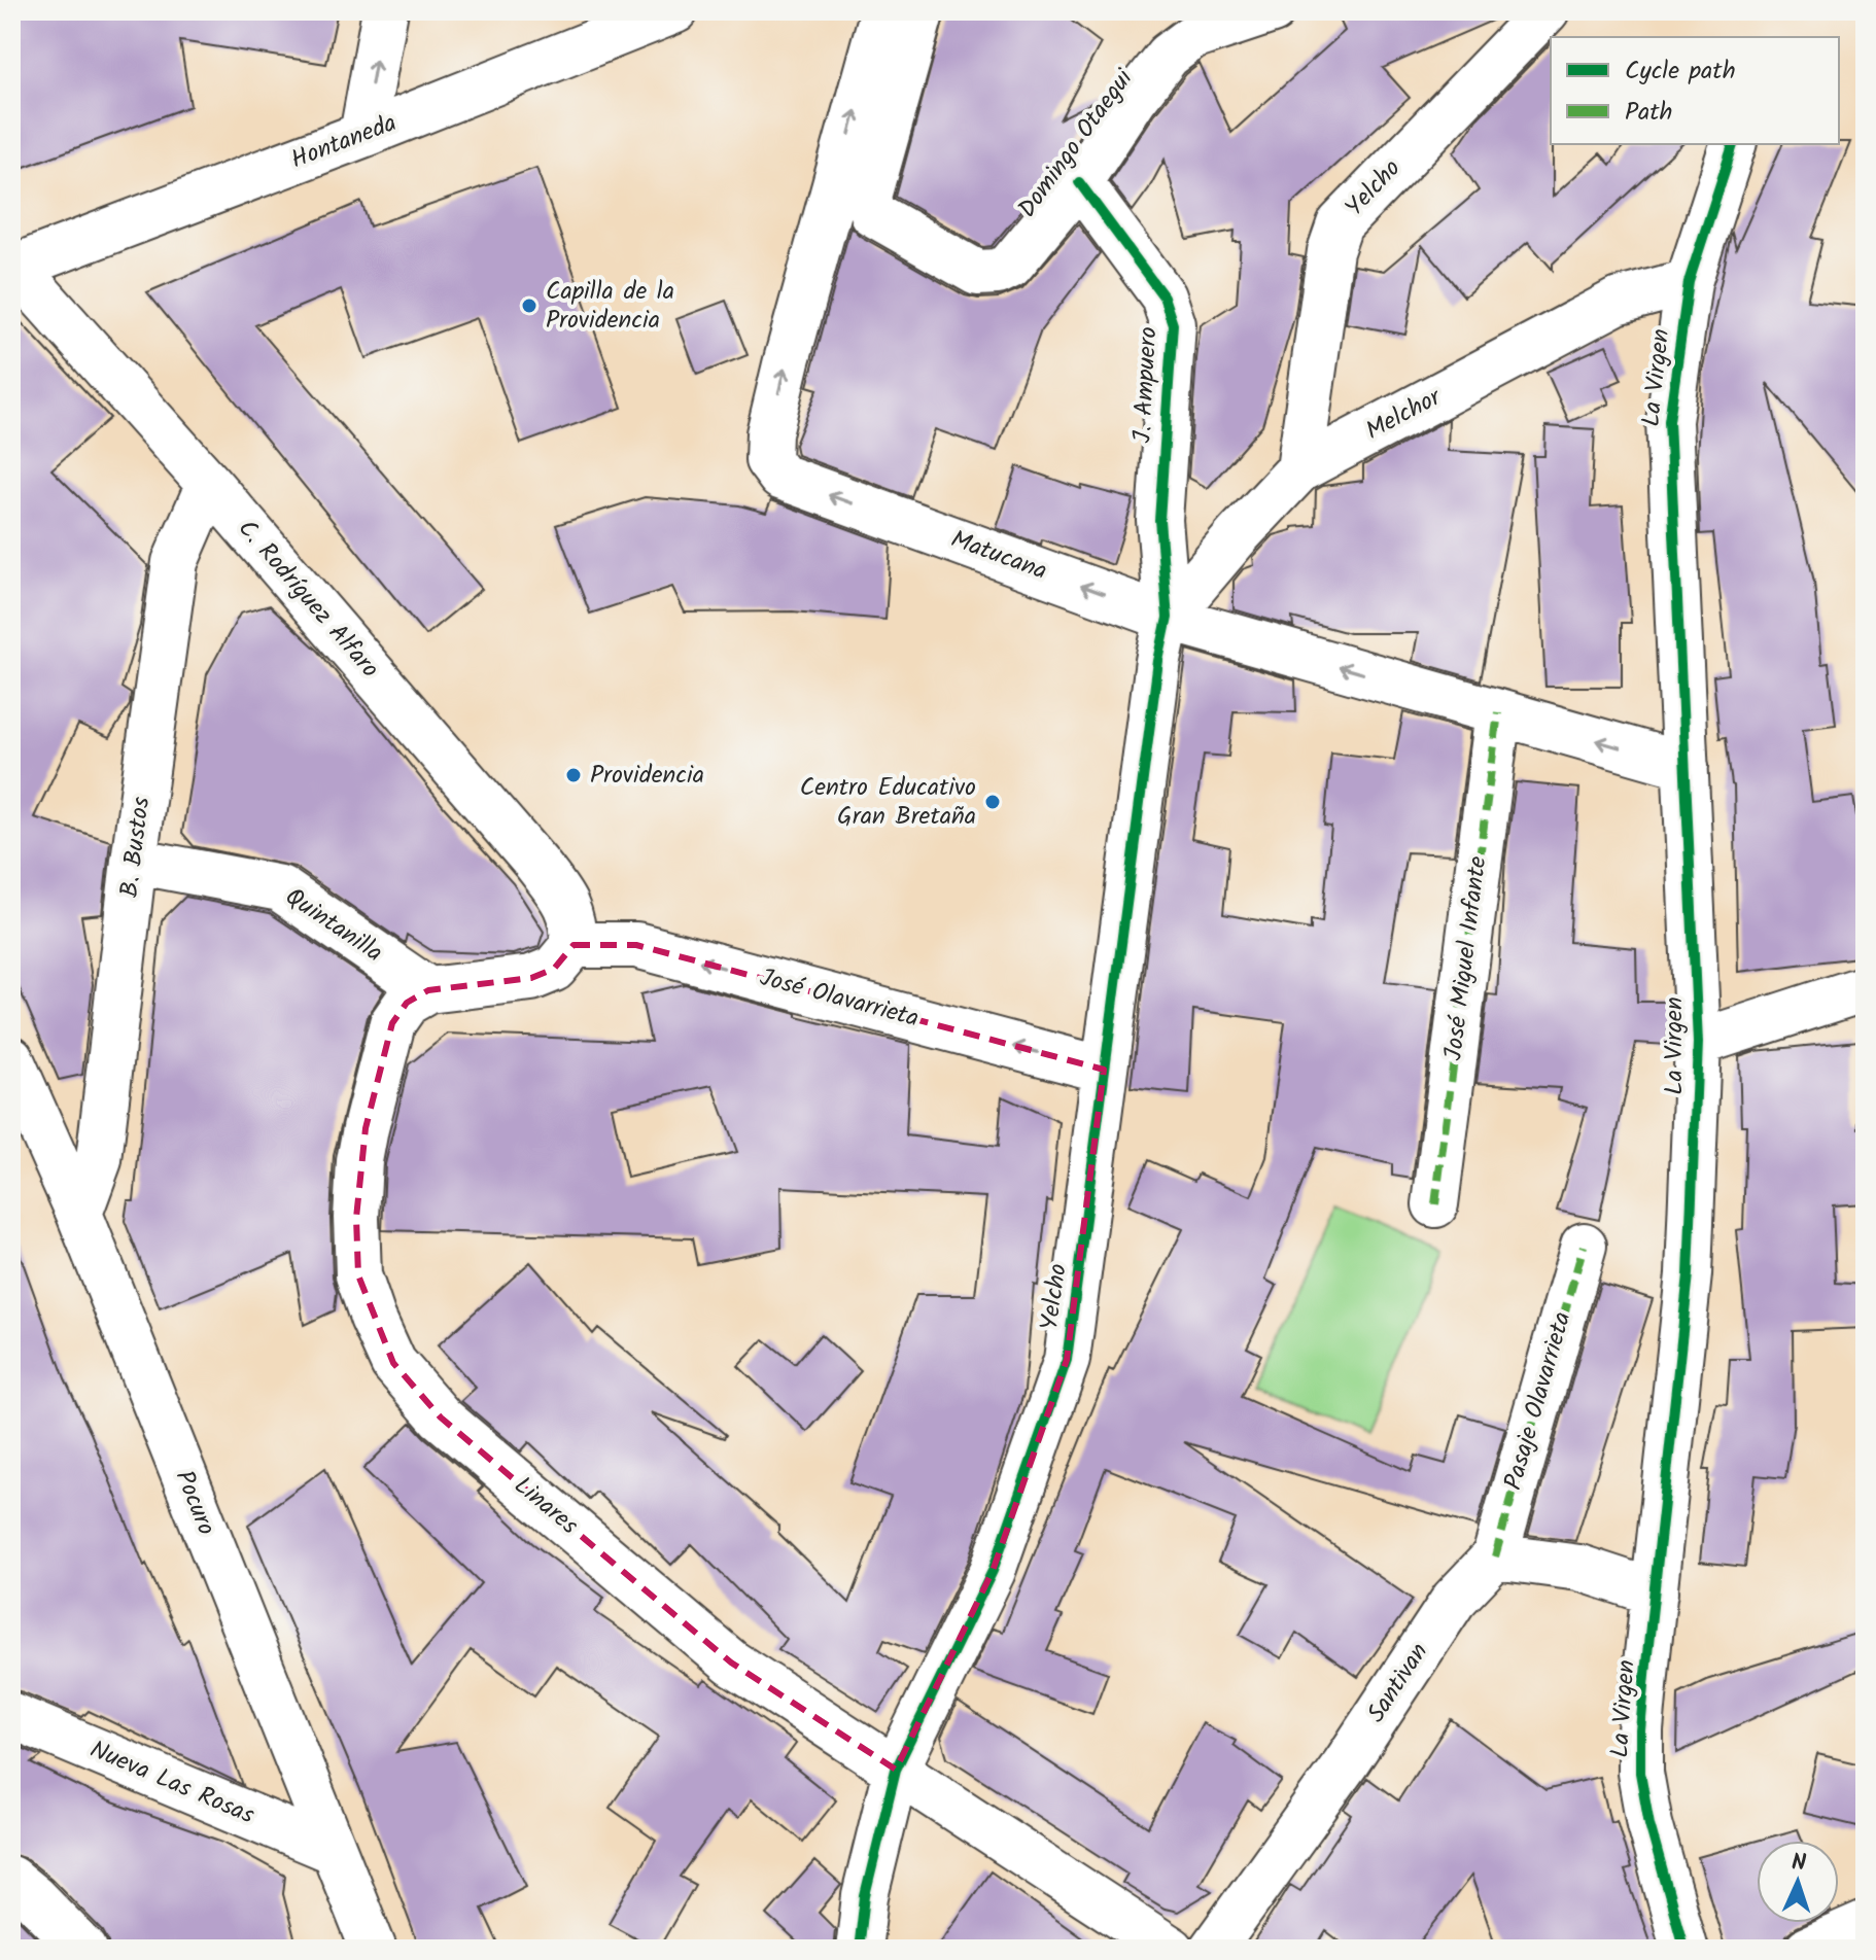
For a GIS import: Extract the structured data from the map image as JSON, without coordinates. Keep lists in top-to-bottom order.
{
  "streets": {
    "street": [
      "Hontaneda",
      "Domingo Otaegui",
      "Yelcho",
      "La Virgen",
      "J. Ampuero",
      "Melchor",
      "Matucana",
      "C. Rodríguez Alfaro",
      "B. Bustos",
      "Quintanilla",
      "José Miguel Infante",
      "José Olavarrieta",
      "Pasaje Olavarrieta",
      "Pocuro",
      "Linares",
      "Santivan",
      "Nueva Las Rosas"
    ]
  },
  "crossings": [
    ["Hontaneda", "C. Rodríguez Alfaro"],
    ["Domingo Otaegui", "J. Ampuero"],
    ["Yelcho", "J. Ampuero"],
    ["Yelcho", "Melchor"],
    ["Yelcho", "Matucana"],
    ["Yelcho", "José Olavarrieta"],
    ["Yelcho", "Linares"],
    ["La Virgen", "Melchor"],
    ["La Virgen", "Matucana"],
    ["J. Ampuero", "Melchor"],
    ["J. Ampuero", "Matucana"],
    ["Melchor", "Matucana"],
    ["Matucana", "José Miguel Infante"],
    ["C. Rodríguez Alfaro", "B. Bustos"],
    ["C. Rodríguez Alfaro", "José Olavarrieta"],
    ["B. Bustos", "Quintanilla"],
    ["B. Bustos", "Pocuro"],
    ["Quintanilla", "Linares"],
    ["Pasaje Olavarrieta", "Santivan"],
    ["Pocuro", "Nueva Las Rosas"]
  ],
  "one_way": ["José Olavarrieta"],
  "places": ["Capilla de la Providencia", "Providencia", "Centro Educativo Gran Bretaña"],
  "legend": ["Cycle path", "Path"],
  "north": "top"
}
